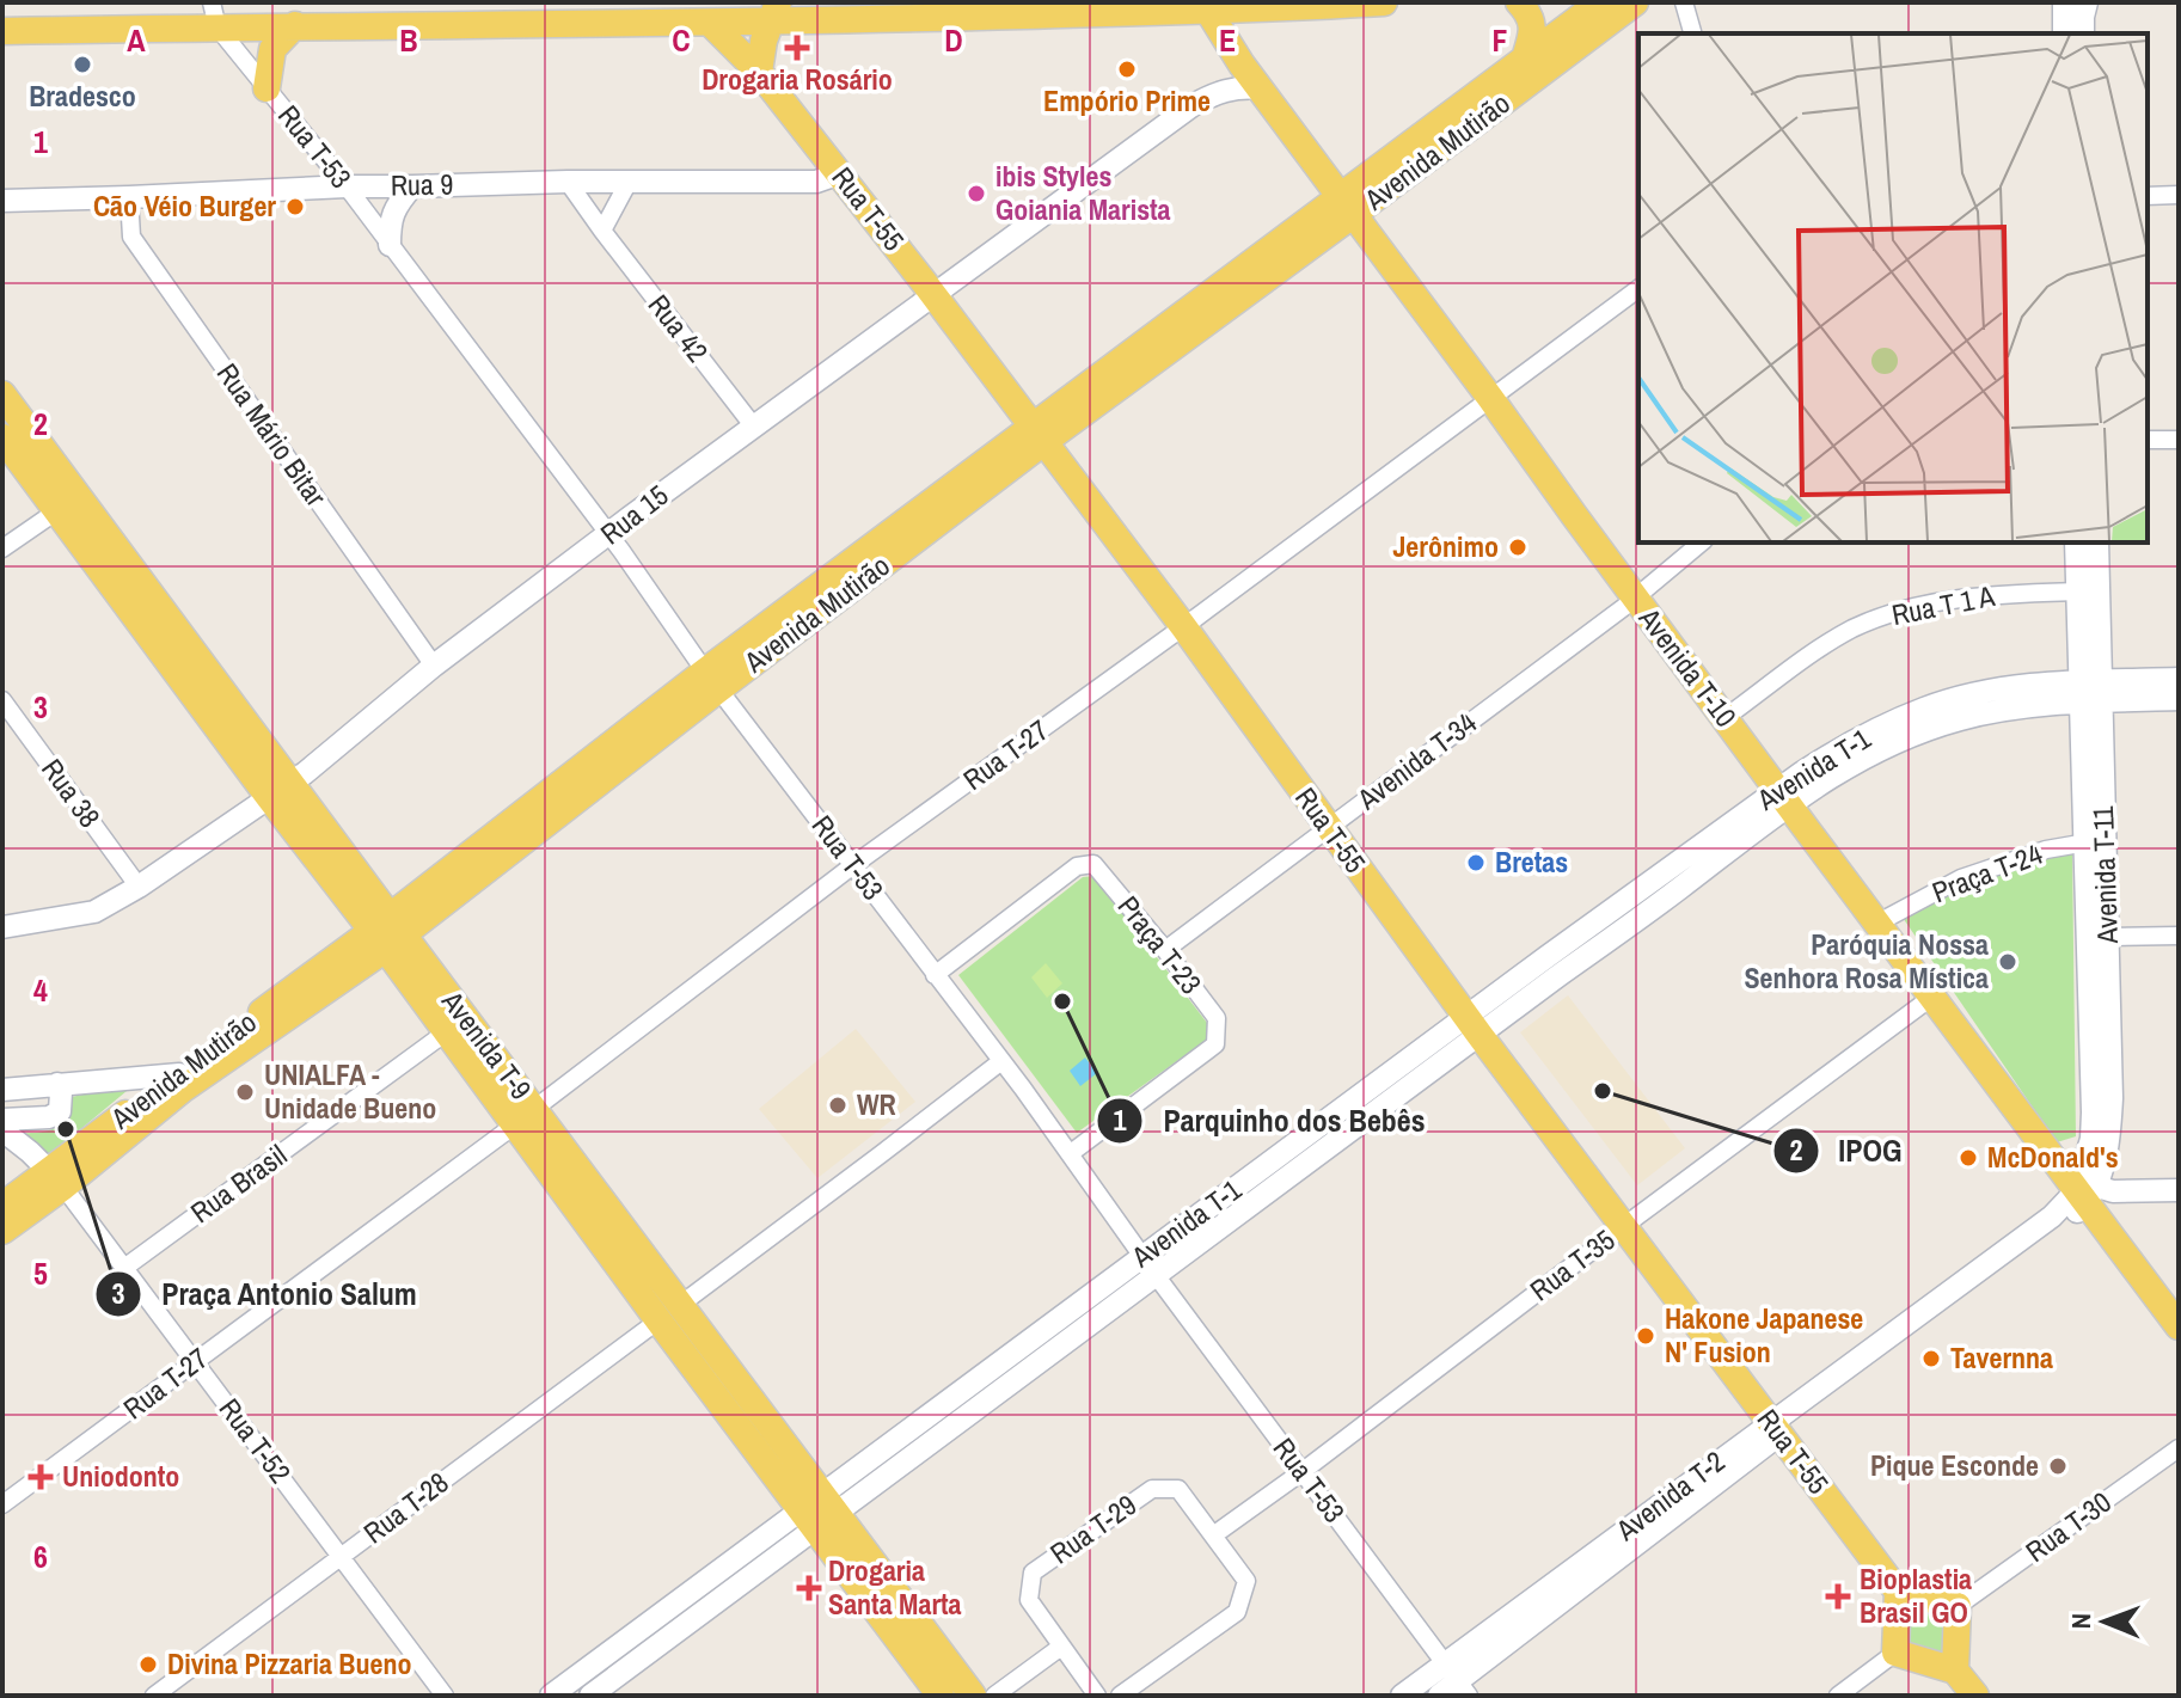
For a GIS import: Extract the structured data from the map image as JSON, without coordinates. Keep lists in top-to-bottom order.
{
  "streets": {
    "main road": [
      "Avenida Mutirão",
      "Rua 9",
      "Rua T-55",
      "Rua 15",
      "Avenida T-10",
      "Avenida T-1",
      "Avenida T-11",
      "Avenida T-9",
      "Avenida T-2"
    ],
    "street": [
      "Rua T-53",
      "Rua 42",
      "Rua Mário Bitar",
      "Rua T 1 A",
      "Rua T-27",
      "Avenida T-34",
      "Rua 38",
      "Praça T-24",
      "Praça T-23",
      "Rua Brasil",
      "Rua T-35",
      "Rua T-52",
      "Rua T-28",
      "Rua T-30",
      "Rua T-29"
    ]
  },
  "crossings": [
    ["Rua T-53", "Avenida Mutirão"],
    ["Rua T-53", "Rua 9"],
    ["Rua T-53", "Rua 15"],
    ["Rua T-53", "Rua T-27"],
    ["Rua T-53", "Avenida T-1"],
    ["Rua T-53", "Praça T-23"],
    ["Rua T-53", "Rua T-35"],
    ["Rua T-53", "Avenida T-2"],
    ["Avenida Mutirão", "Rua T-55"],
    ["Avenida Mutirão", "Avenida T-10"],
    ["Avenida Mutirão", "Avenida T-9"],
    ["Avenida Mutirão", "Rua T-52"],
    ["Rua 9", "Rua T-55"],
    ["Rua 9", "Rua 42"],
    ["Rua 9", "Rua Mário Bitar"],
    ["Rua T-55", "Rua 15"],
    ["Rua T-55", "Rua T-27"],
    ["Rua T-55", "Avenida T-34"],
    ["Rua T-55", "Avenida T-1"],
    ["Rua T-55", "Rua T-35"],
    ["Rua T-55", "Avenida T-2"],
    ["Rua 42", "Rua 15"],
    ["Rua Mário Bitar", "Rua 15"],
    ["Rua 15", "Avenida T-10"],
    ["Rua 15", "Rua 38"],
    ["Rua 15", "Avenida T-9"],
    ["Rua T 1 A", "Avenida T-10"],
    ["Rua T 1 A", "Avenida T-11"],
    ["Avenida T-10", "Rua T-27"],
    ["Avenida T-10", "Avenida T-34"],
    ["Avenida T-10", "Avenida T-1"],
    ["Avenida T-10", "Praça T-24"],
    ["Avenida T-10", "Avenida T-11"],
    ["Avenida T-10", "Rua T-35"],
    ["Avenida T-10", "Avenida T-2"],
    ["Rua T-27", "Avenida T-9"],
    ["Rua T-27", "Rua T-52"],
    ["Avenida T-34", "Praça T-23"],
    ["Avenida T-1", "Avenida T-11"],
    ["Avenida T-1", "Avenida T-9"],
    ["Praça T-24", "Avenida T-11"],
    ["Avenida T-11", "Avenida T-2"],
    ["Avenida T-9", "Rua Brasil"],
    ["Avenida T-9", "Rua T-28"],
    ["Rua Brasil", "Rua T-52"],
    ["Rua T-35", "Rua T-29"],
    ["Rua T-52", "Rua T-28"]
  ],
  "places": {
    "health": [
      "Drogaria Rosário",
      "Uniodonto",
      "Drogaria Santa Marta",
      "Bioplastia Brasil GO"
    ],
    "other": [
      "Bradesco",
      "Empório Prime",
      "ibis Styles Goiania Marista",
      "Cão Véio Burger",
      "Jerônimo",
      "Bretas",
      "Paróquia Nossa Senhora Rosa Mística",
      "Parquinho dos Bebês",
      "IPOG",
      "UNIALFA - Unidade Bueno",
      "WR",
      "Praça Antonio Salum",
      "McDonald's",
      "Hakone Japanese N' Fusion",
      "Tavernna",
      "Pique Esconde",
      "Divina Pizzaria Bueno"
    ]
  },
  "north": "left",
  "grid": {
    "columns": [
      "A",
      "B",
      "C",
      "D",
      "E",
      "F"
    ],
    "rows": [
      "1",
      "2",
      "3",
      "4",
      "5",
      "6"
    ]
  }
}
